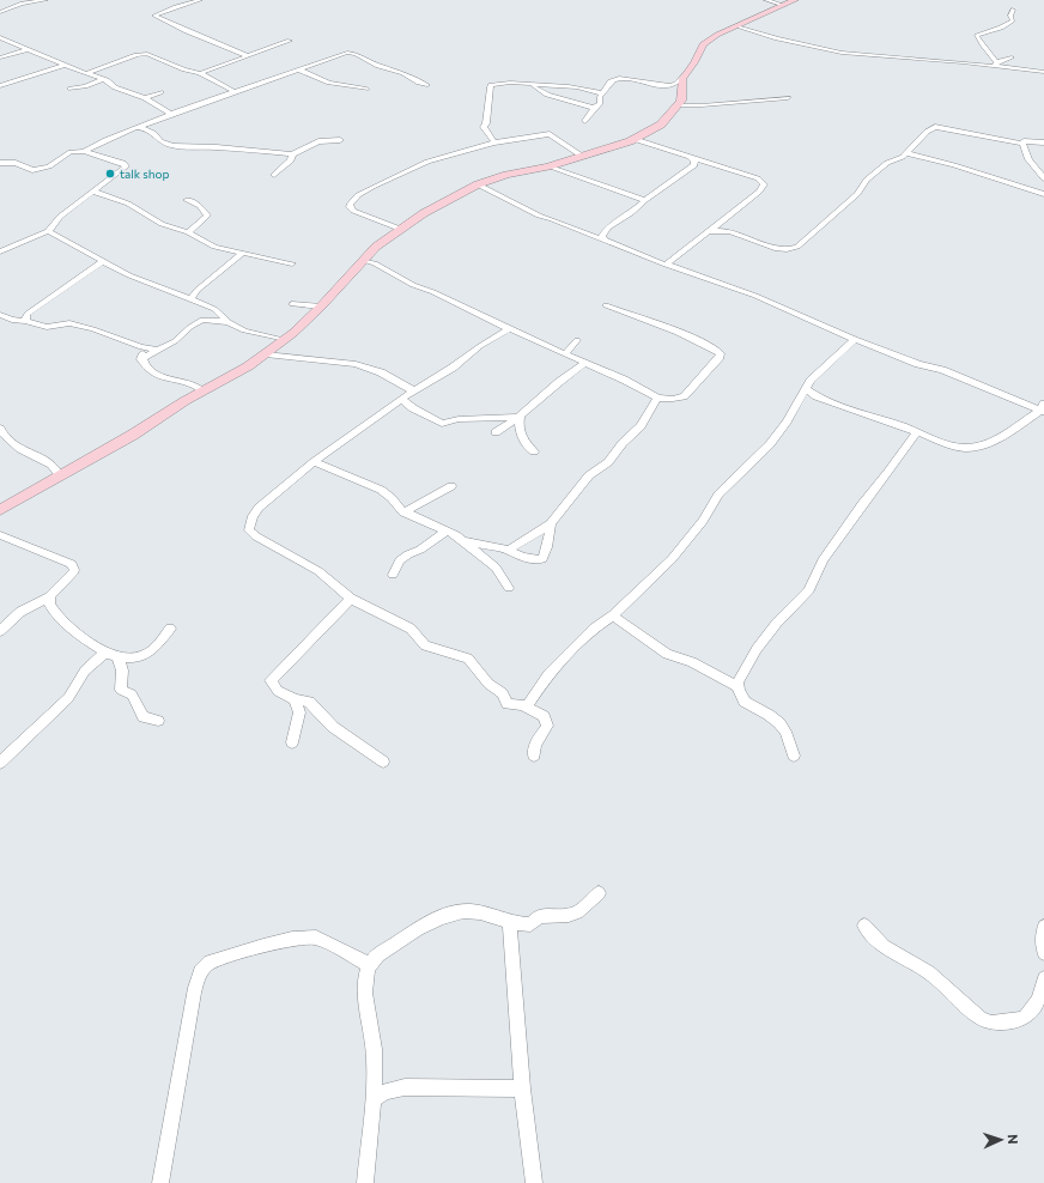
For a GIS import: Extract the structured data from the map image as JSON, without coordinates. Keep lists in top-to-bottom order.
{
  "places": ["talk shop"],
  "north": "right"
}
